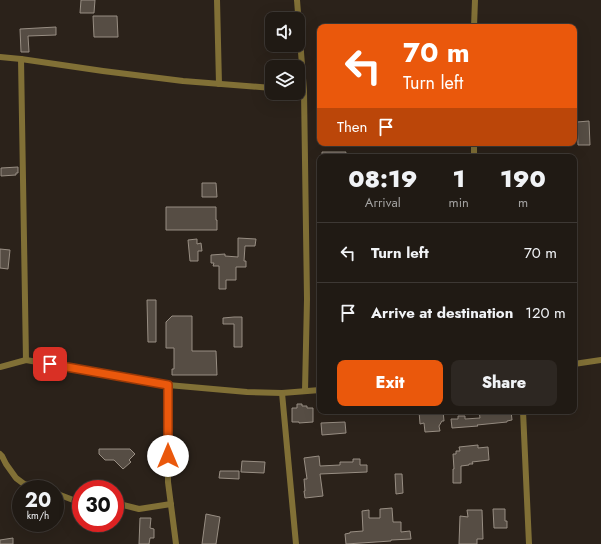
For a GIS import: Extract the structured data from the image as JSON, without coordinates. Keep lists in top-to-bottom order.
{
  "page": {
    "turn": ["70 m", "Turn left"],
    "then": "Then",
    "eta": [
      "08:19",
      "Arrival",
      "1",
      "min",
      "190",
      "m"
    ],
    "list": [
      {
        "name": "Turn left",
        "value": "70 m"
      },
      {
        "name": "Arrive at destination",
        "value": "120 m"
      }
    ],
    "buttons": ["Exit", "Share"],
    "speed": "20 km/h",
    "limit": "30"
  }
}
